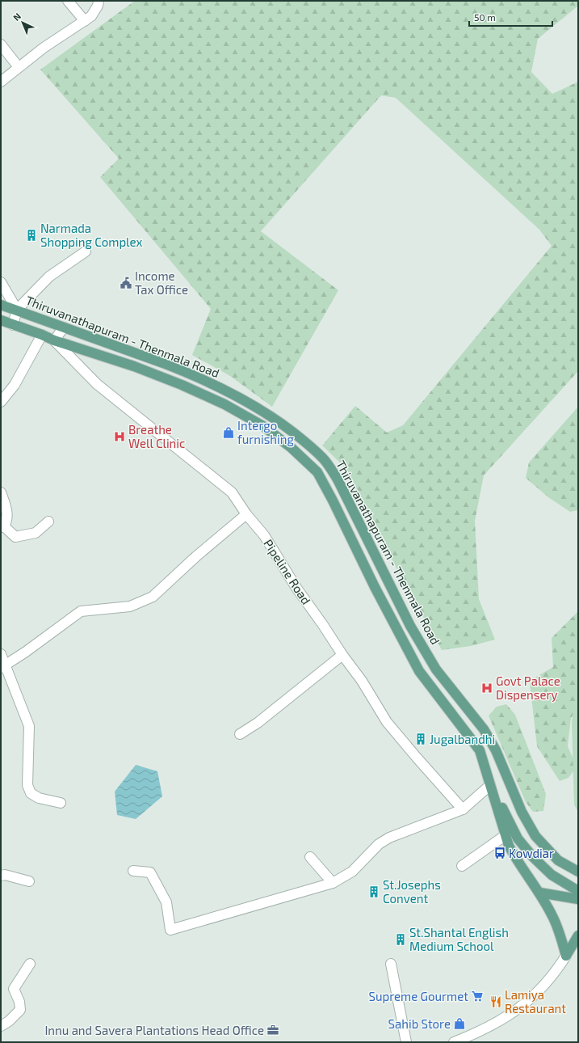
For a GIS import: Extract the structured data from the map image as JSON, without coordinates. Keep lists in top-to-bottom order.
{
  "streets": {
    "main road": ["Thiruvanathapuram - Thenmala Road"],
    "street": ["Pipeline Road"]
  },
  "places": {
    "building": [
      "Narmada Shopping Complex",
      "Jugalbandhi",
      "St.Josephs Convent",
      "St.Shantal English Medium School"
    ],
    "public building": ["Income Tax Office"],
    "shop": ["Intergo furnishing", "Sahib Store"],
    "hospital": ["Breathe Well Clinic", "Govt Palace Dispensery"],
    "bus stop": ["Kowdiar"],
    "supermarket": ["Supreme Gourmet"],
    "restaurant": ["Lamiya Restaurant"],
    "office": ["Innu and Savera Plantations Head Office"]
  },
  "scale_bar": "50 m",
  "north": "top left"
}
